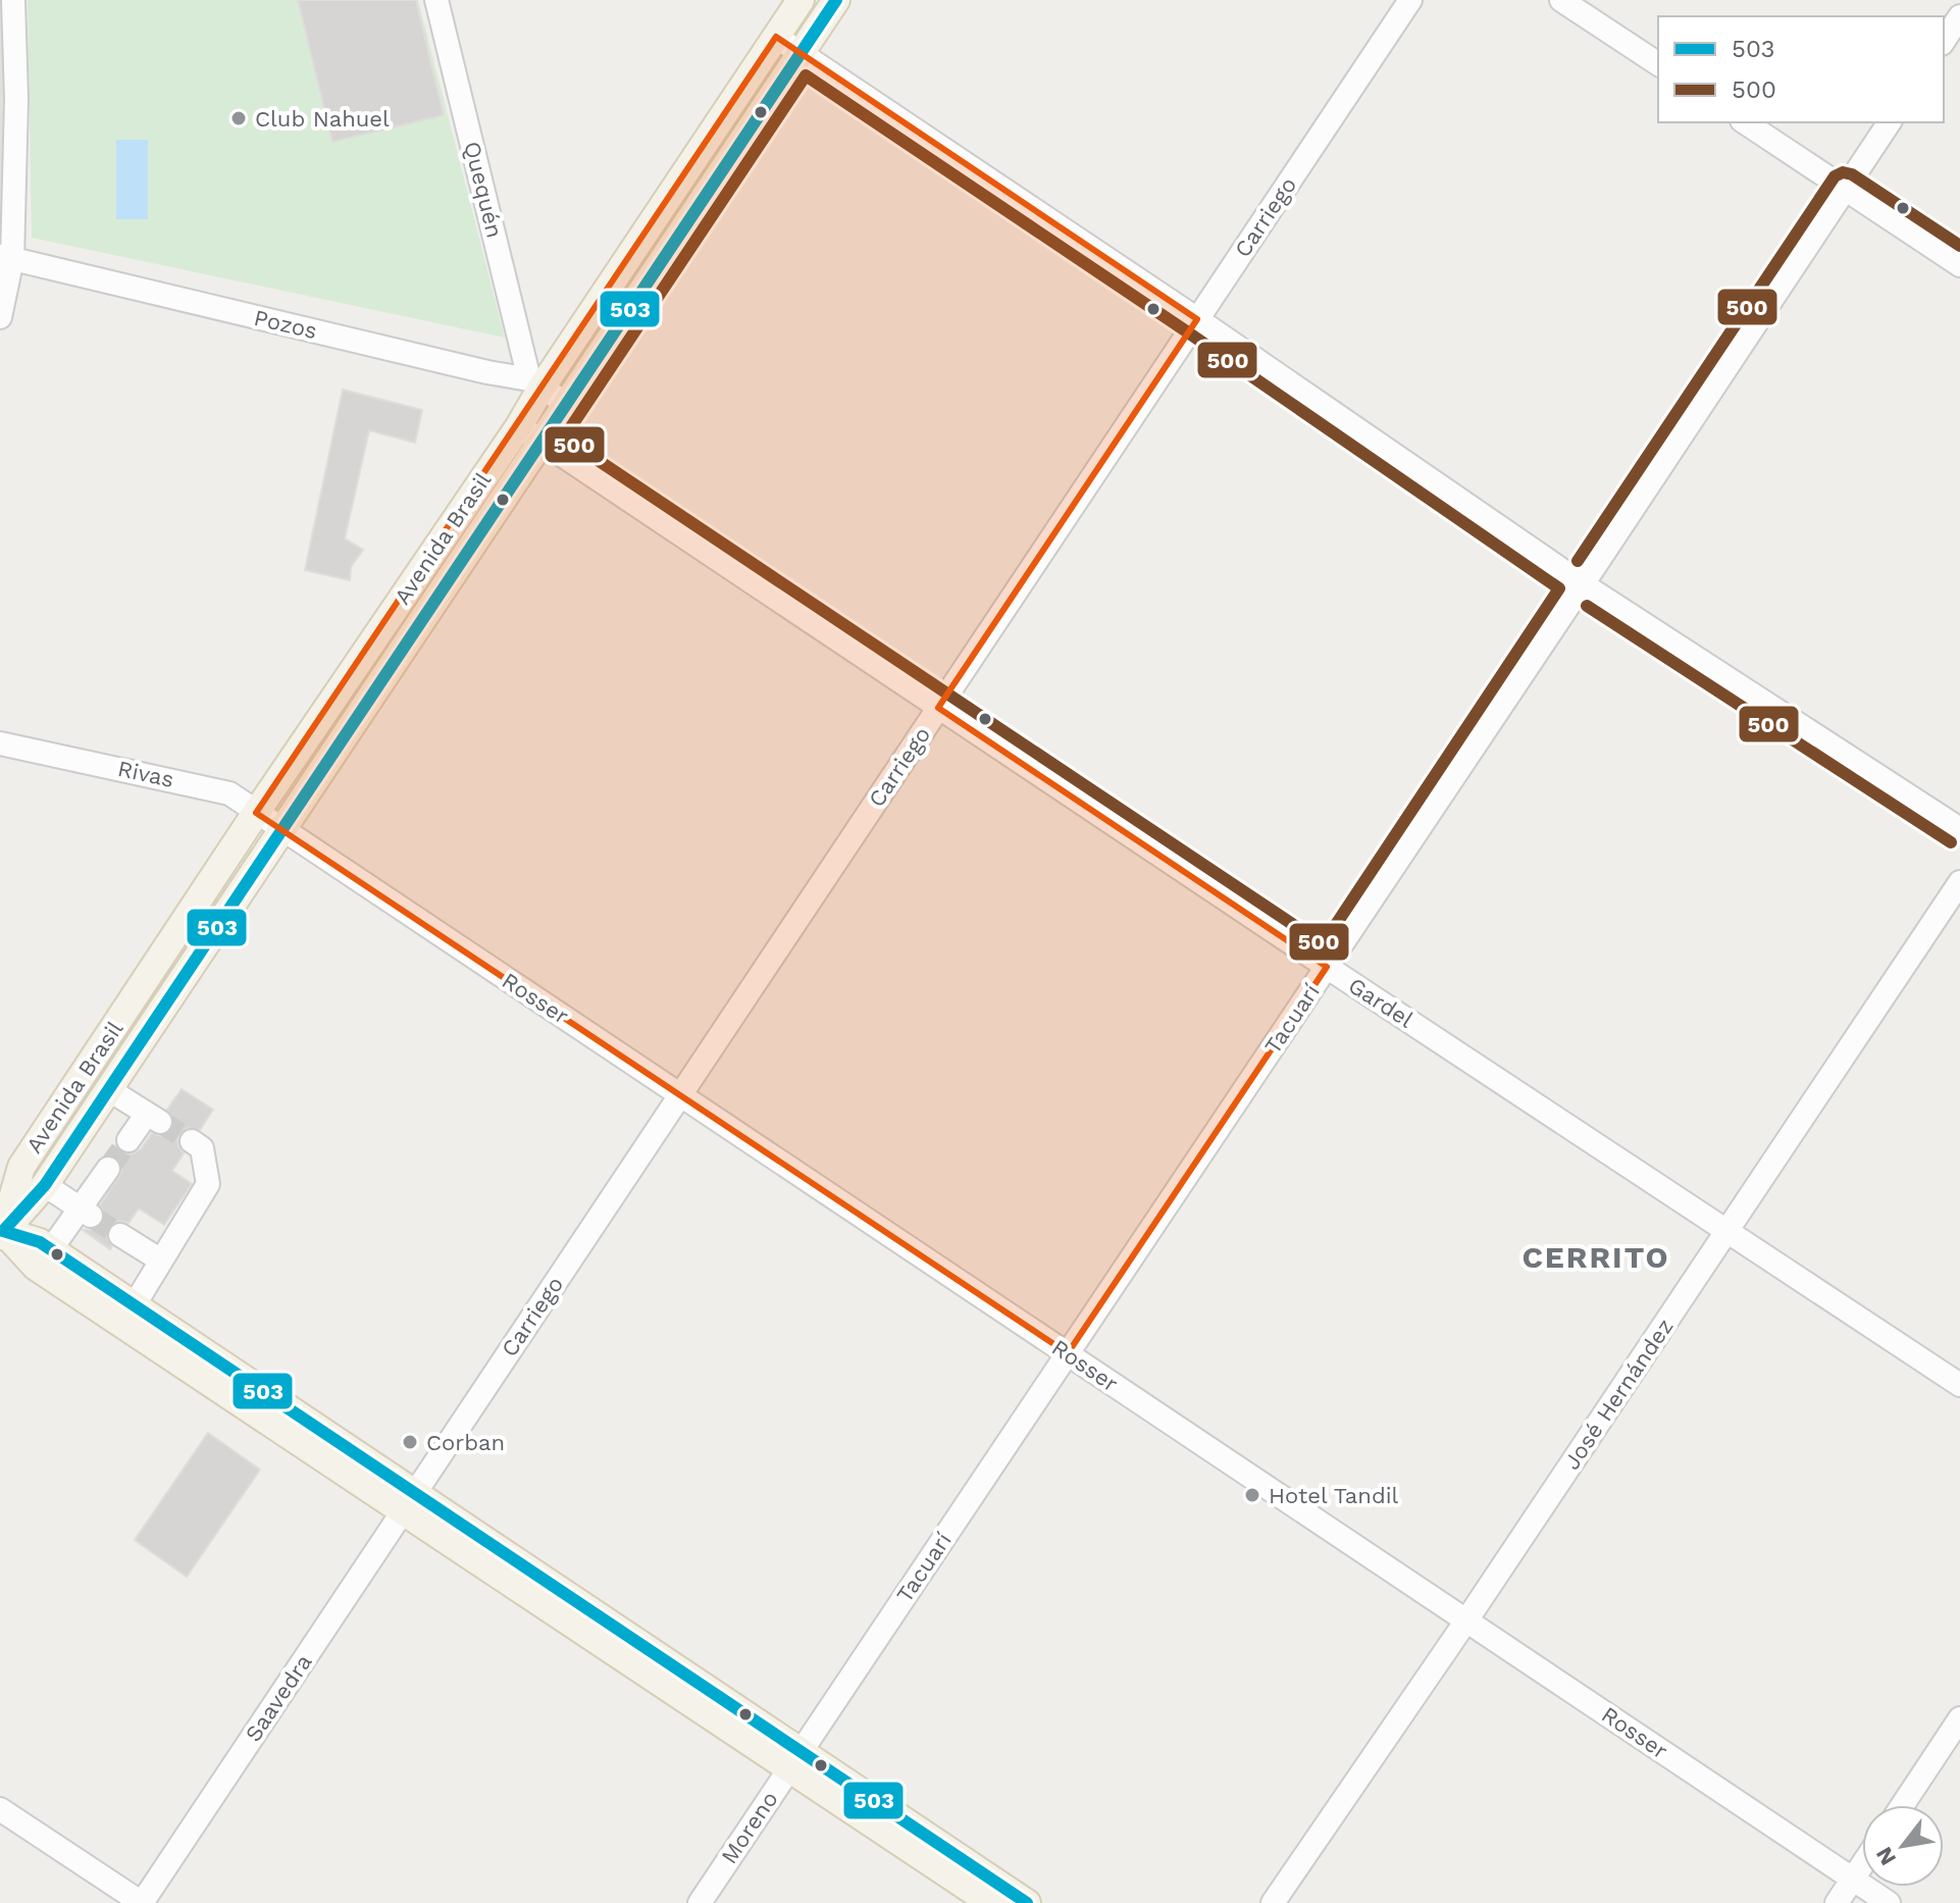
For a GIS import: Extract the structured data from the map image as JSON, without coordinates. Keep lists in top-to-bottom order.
{
  "streets": {
    "main road": ["Avenida Brasil"],
    "street": [
      "Quequén",
      "Carriego",
      "Pozos",
      "Rivas",
      "Rosser",
      "Gardel",
      "Tacuarí",
      "José Hernández",
      "Saavedra",
      "Moreno"
    ]
  },
  "crossings": [
    ["Quequén", "Pozos"],
    ["Quequén", "Avenida Brasil"],
    ["Carriego", "Rosser"],
    ["Carriego", "Gardel"],
    ["Carriego", "Saavedra"],
    ["Pozos", "Avenida Brasil"],
    ["Avenida Brasil", "Rivas"],
    ["Avenida Brasil", "Rosser"],
    ["Avenida Brasil", "Gardel"],
    ["Rivas", "Rosser"],
    ["Rosser", "Tacuarí"],
    ["Rosser", "José Hernández"],
    ["Gardel", "Tacuarí"],
    ["Gardel", "José Hernández"],
    ["Tacuarí", "Moreno"]
  ],
  "districts": ["CERRITO"],
  "places": ["Club Nahuel", "Corban", "Hotel Tandil"],
  "lines": ["transit line 503", "transit line 500"],
  "legend": ["503", "500"],
  "north": "bottom left"
}
